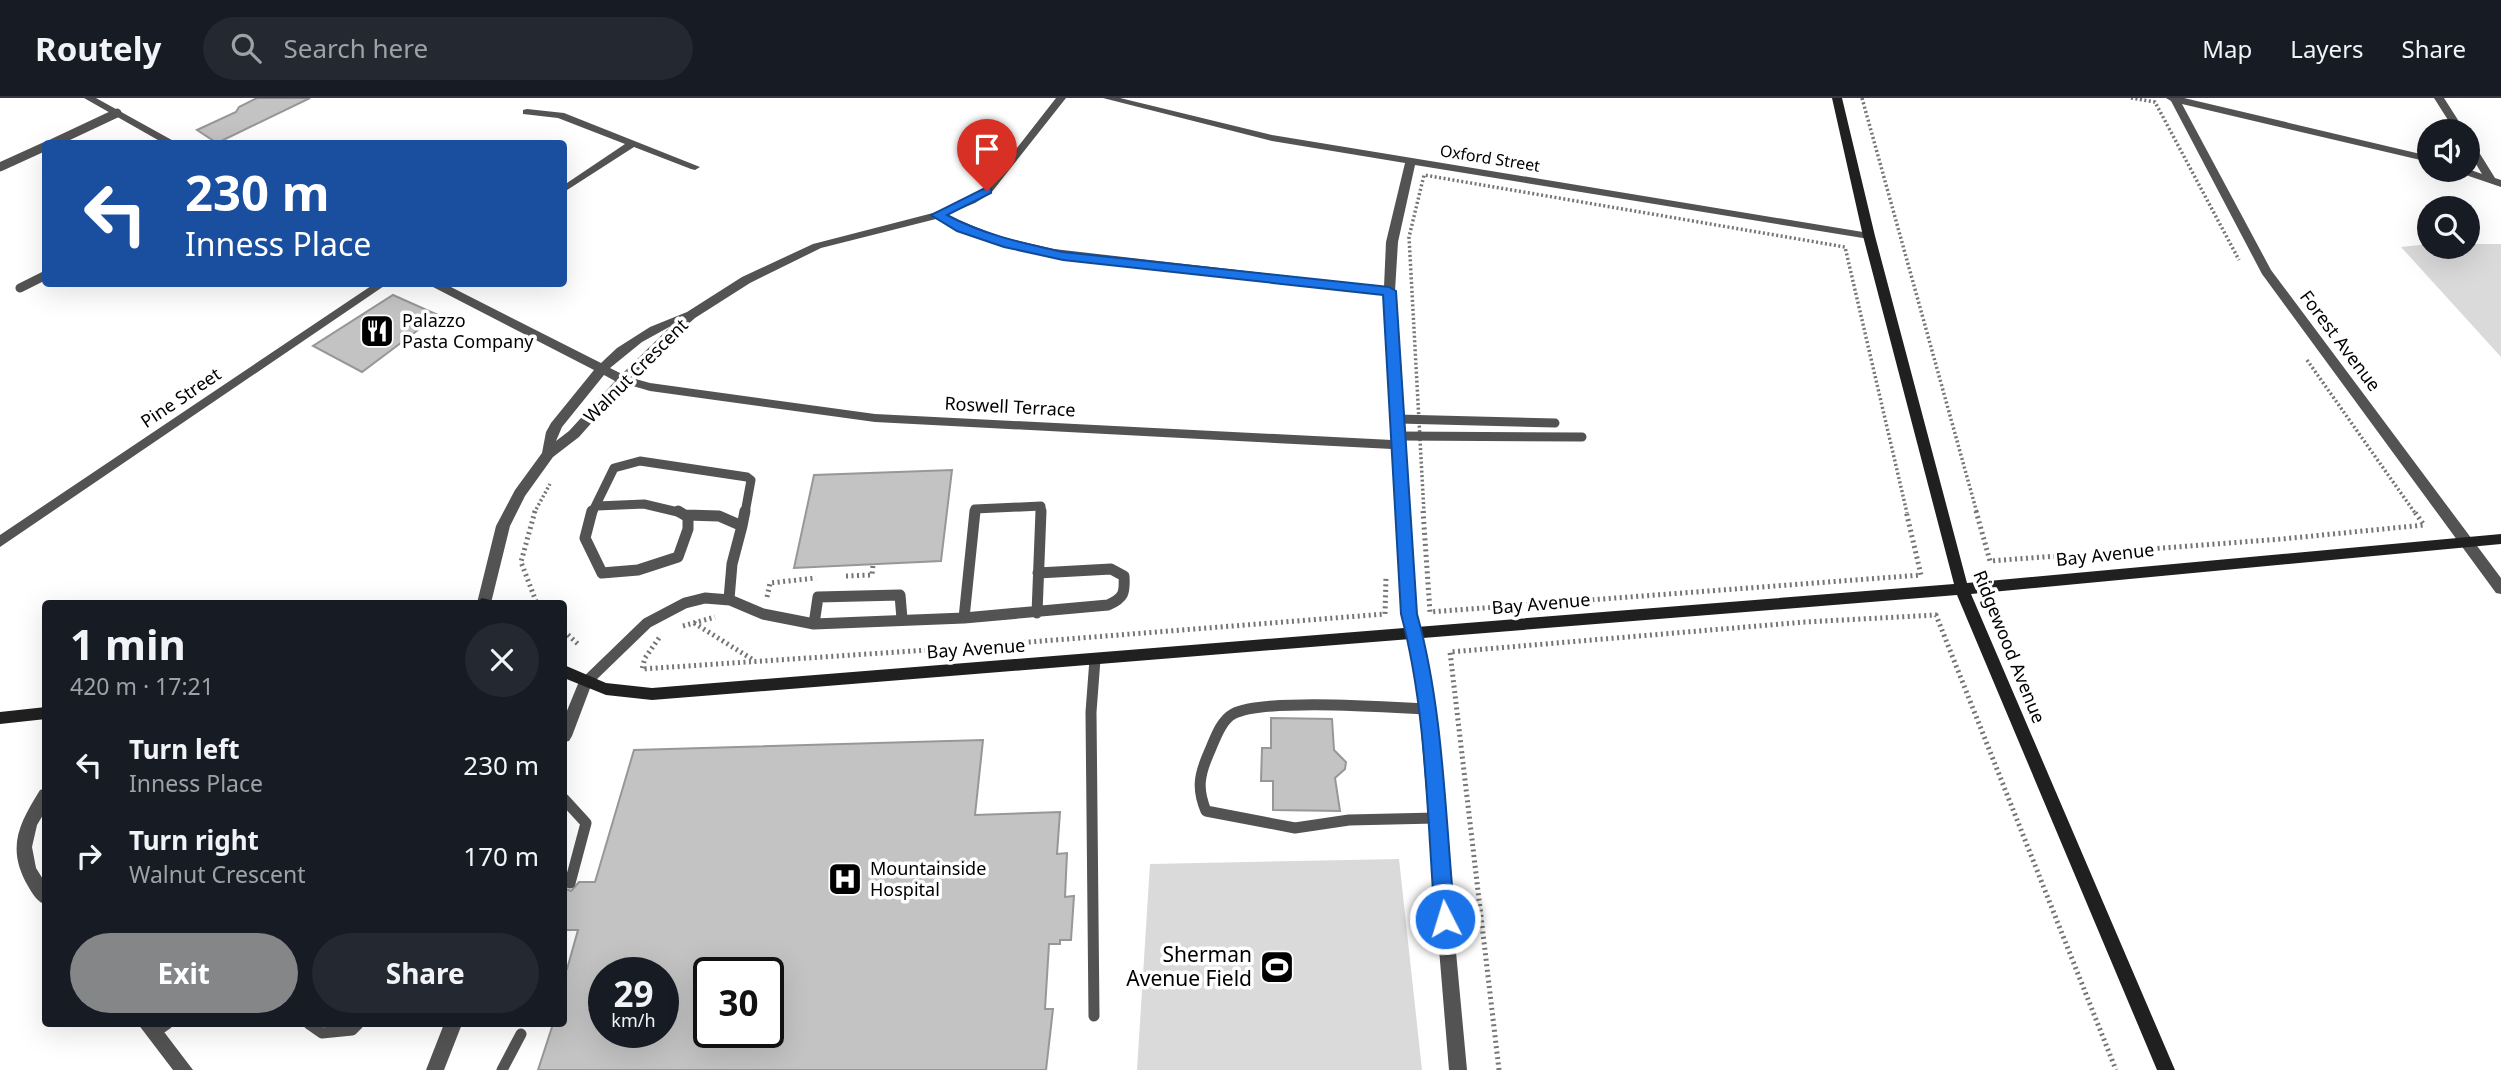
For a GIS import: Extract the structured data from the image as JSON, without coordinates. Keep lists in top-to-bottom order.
{
  "streets": {
    "street": [
      "Oxford Street",
      "Forest Avenue",
      "Walnut Crescent",
      "Pine Street",
      "Roswell Terrace",
      "Bay Avenue",
      "Ridgewood Avenue"
    ]
  },
  "crossings": [
    ["Oxford Street", "Ridgewood Avenue"],
    ["Forest Avenue", "Bay Avenue"],
    ["Walnut Crescent", "Roswell Terrace"],
    ["Bay Avenue", "Ridgewood Avenue"]
  ],
  "places": {
    "restaurant": ["Palazzo Pasta Company"],
    "hospital": ["Mountainside Hospital"],
    "sports": ["Sherman Avenue Field"]
  },
  "page": {
    "header": "Routely",
    "search": "Search here",
    "nav": ["Map", "Layers", "Share"],
    "turn": ["230 m", "Inness Place"],
    "heading": ["1 min", "420 m · 17:21"],
    "list": [
      {
        "name": "Turn left",
        "note": "Inness Place",
        "value": "230 m"
      },
      {
        "name": "Turn right",
        "note": "Walnut Crescent",
        "value": "170 m"
      }
    ],
    "buttons": ["Exit", "Share"],
    "speed": "29 km/h",
    "limit": "30"
  }
}
